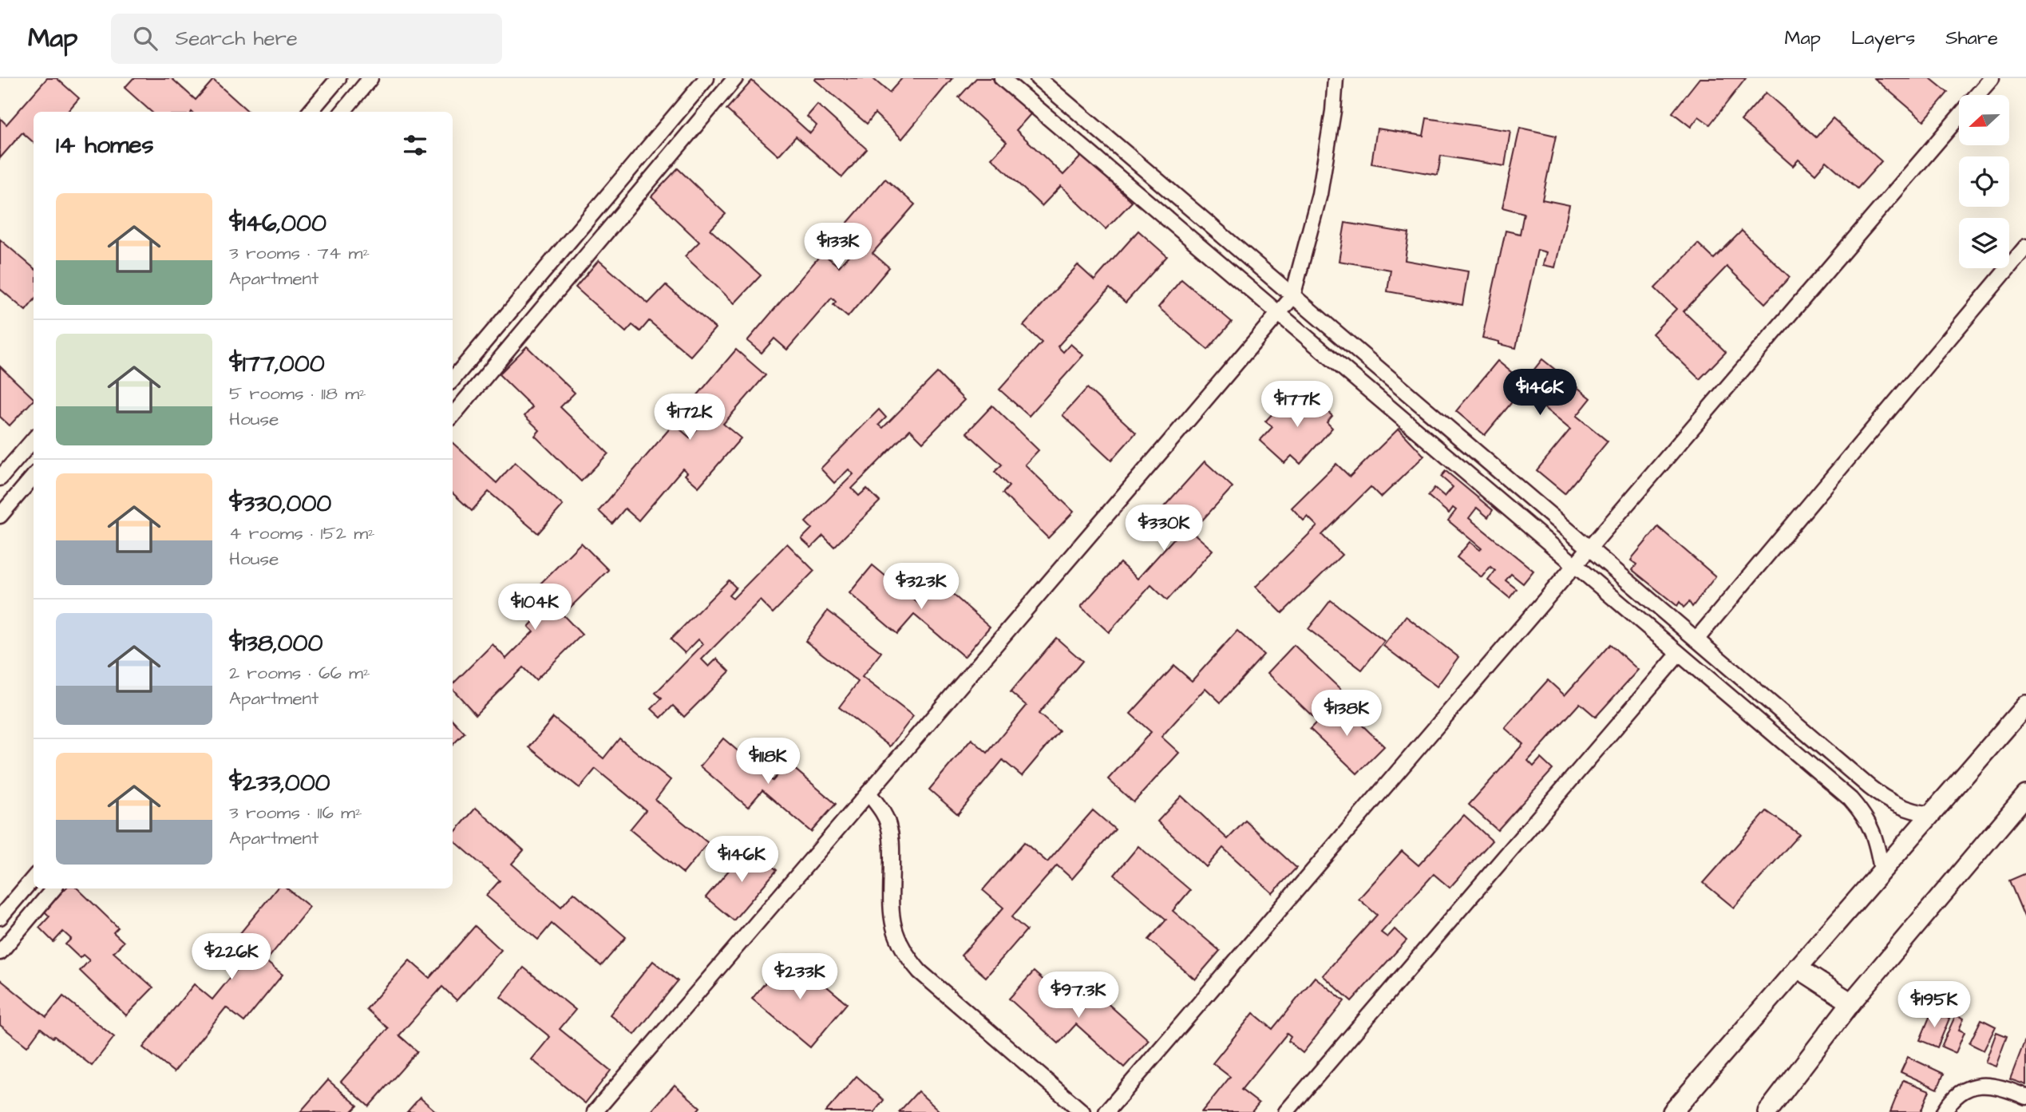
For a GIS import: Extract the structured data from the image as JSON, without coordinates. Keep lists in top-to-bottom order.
{
  "north": "left",
  "page": {
    "header": "Map",
    "search": "Search here",
    "nav": ["Map", "Layers", "Share"],
    "heading": "14 homes",
    "list": [
      {
        "name": "$146,000",
        "note": "3 rooms · 74 m² · Apartment"
      },
      {
        "name": "$177,000",
        "note": "5 rooms · 118 m² · House"
      },
      {
        "name": "$330,000",
        "note": "4 rooms · 152 m² · House"
      },
      {
        "name": "$138,000",
        "note": "2 rooms · 66 m² · Apartment"
      },
      {
        "name": "$233,000",
        "note": "3 rooms · 116 m² · Apartment"
      }
    ],
    "price": [
      "$133K",
      "$146K",
      "$177K",
      "$172K",
      "$330K",
      "$323K",
      "$104K",
      "$138K",
      "$118K",
      "$146K",
      "$226K",
      "$233K",
      "$97.3K",
      "$195K"
    ]
  }
}
